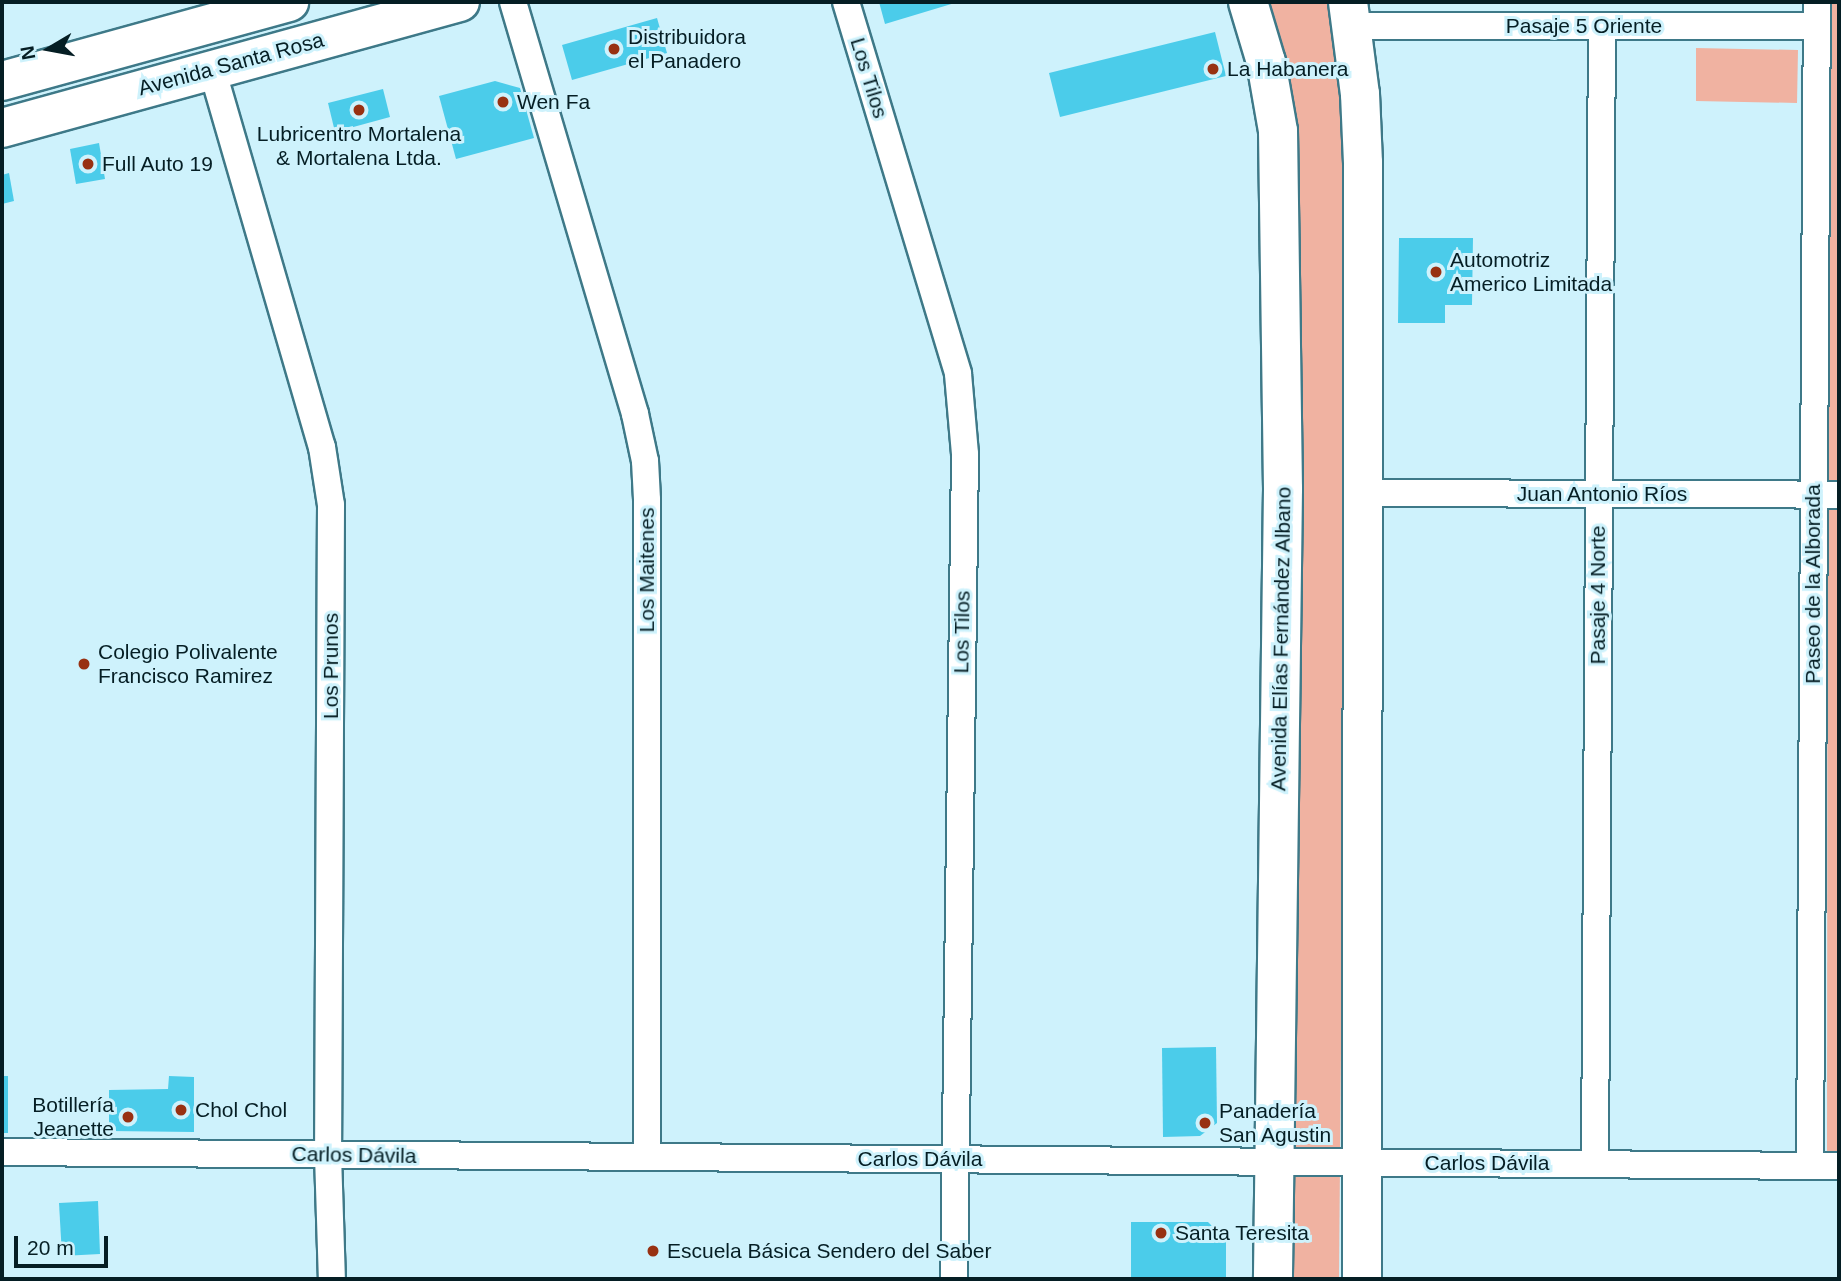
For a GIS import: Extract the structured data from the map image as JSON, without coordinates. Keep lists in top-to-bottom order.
{
  "streets": {
    "main road": ["Avenida Santa Rosa", "Avenida Elías Fernández Albano"],
    "street": [
      "Pasaje 5 Oriente",
      "Los Tilos",
      "Juan Antonio Ríos",
      "Los Maitenes",
      "Paseo de la Alborada",
      "Pasaje 4 Norte",
      "Los Prunos",
      "Carlos Dávila"
    ]
  },
  "crossings": [
    ["Pasaje 5 Oriente", "Paseo de la Alborada"],
    ["Pasaje 5 Oriente", "Pasaje 4 Norte"],
    ["Avenida Santa Rosa", "Los Prunos"],
    ["Los Tilos", "Carlos Dávila"],
    ["Juan Antonio Ríos", "Paseo de la Alborada"],
    ["Juan Antonio Ríos", "Pasaje 4 Norte"],
    ["Los Maitenes", "Carlos Dávila"],
    ["Paseo de la Alborada", "Carlos Dávila"],
    ["Pasaje 4 Norte", "Carlos Dávila"],
    ["Avenida Elías Fernández Albano", "Carlos Dávila"],
    ["Los Prunos", "Carlos Dávila"]
  ],
  "places": [
    "Distribuidora el Panadero",
    "La Habanera",
    "Wen Fa",
    "Lubricentro Mortalena & Mortalena Ltda.",
    "Full Auto 19",
    "Automotriz Americo Limitada",
    "Colegio Polivalente Francisco Ramirez",
    "Chol Chol",
    "Botillería Jeanette",
    "Panadería San Agustin",
    "Santa Teresita",
    "Escuela Básica Sendero del Saber"
  ],
  "scale_bar": "20 m",
  "north": "left"
}
